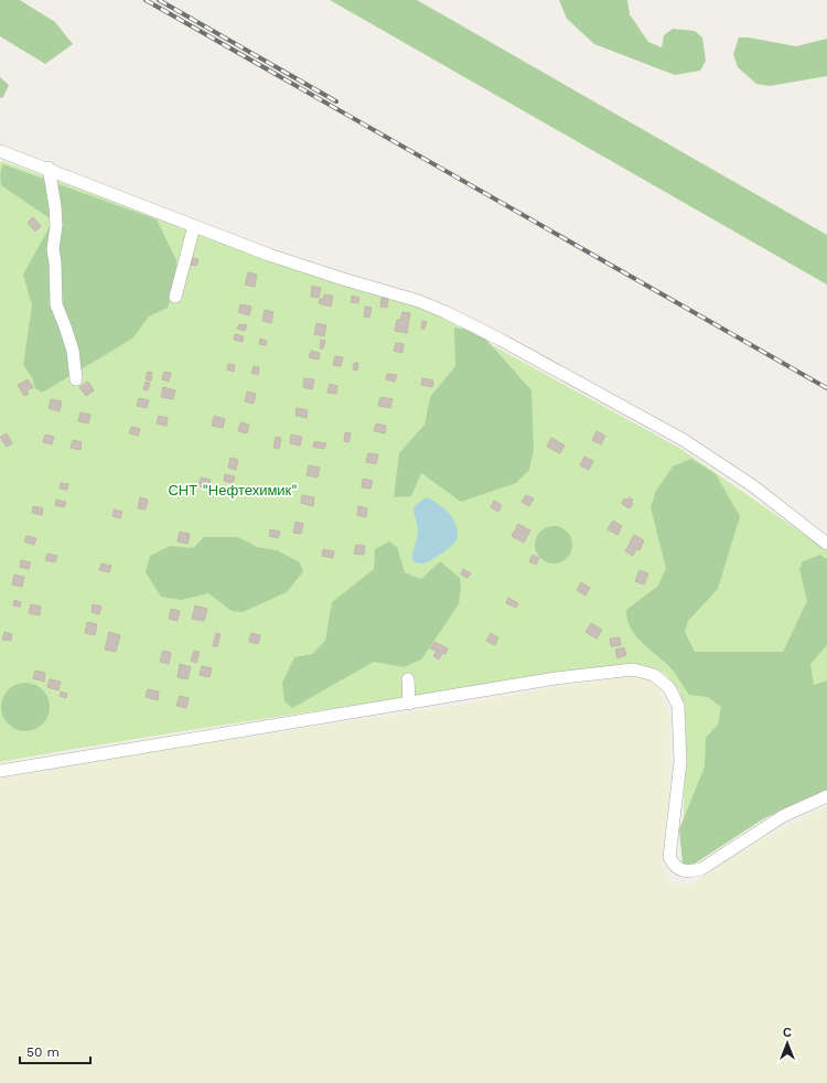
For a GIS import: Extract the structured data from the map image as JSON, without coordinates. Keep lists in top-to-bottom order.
{
  "parks": ["СНТ \"Нефтехимик\""],
  "scale_bar": "50 m",
  "north": "top"
}
